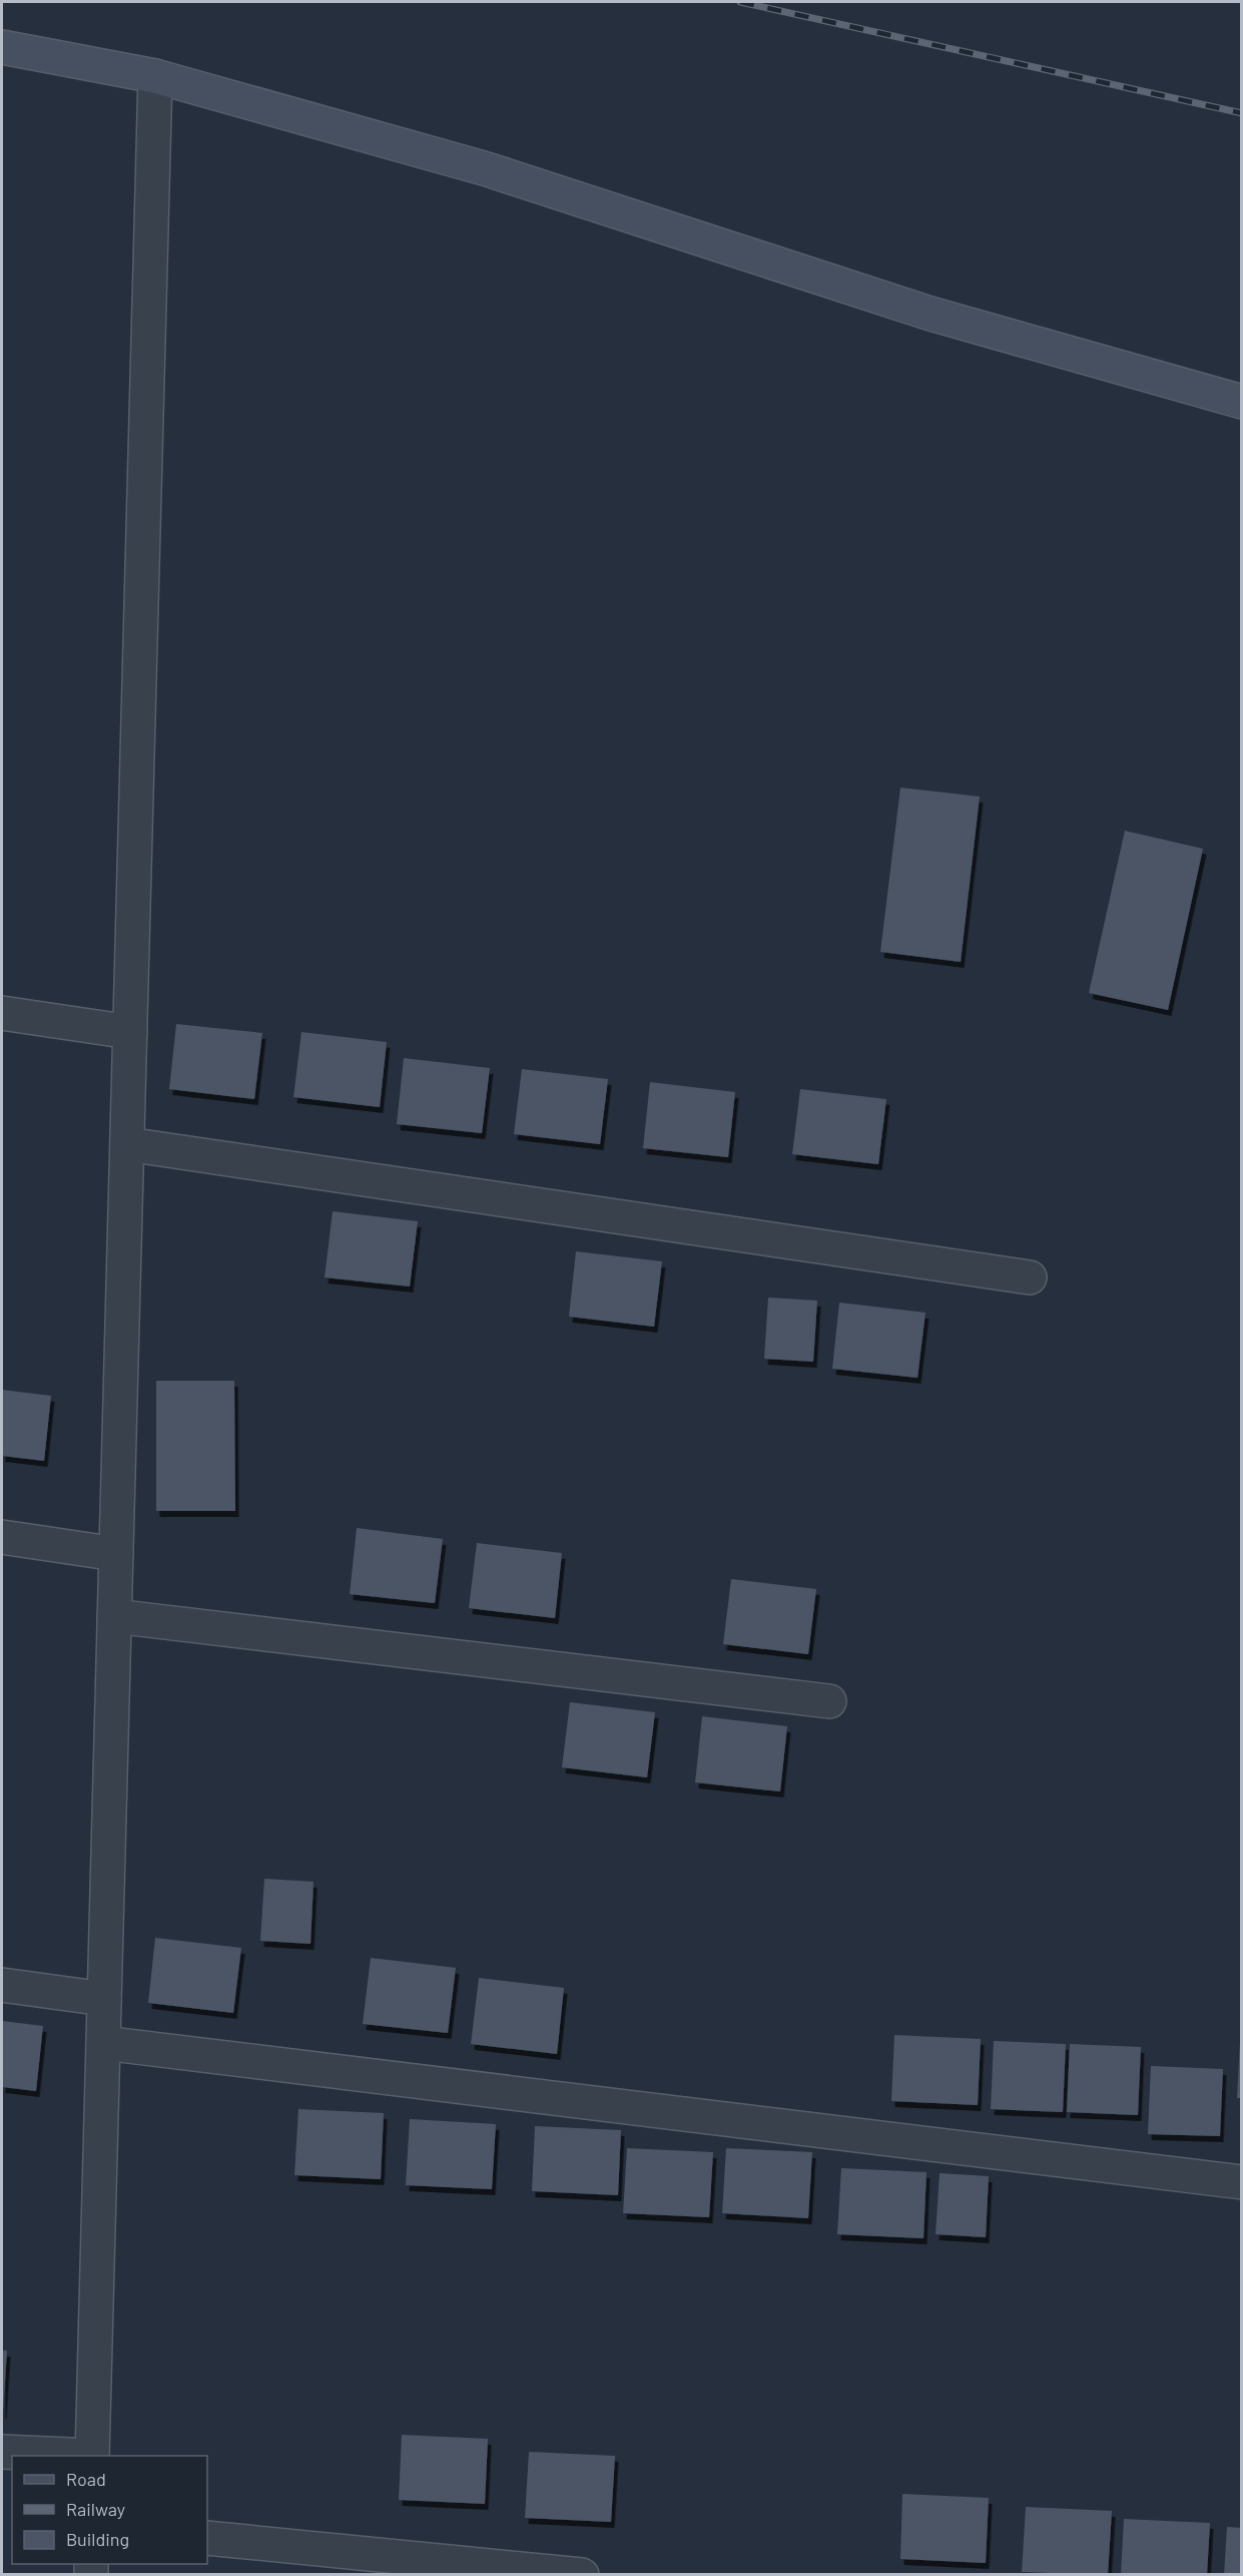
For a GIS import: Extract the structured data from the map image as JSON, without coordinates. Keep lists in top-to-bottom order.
{
  "legend": ["Road", "Railway", "Building"]
}
